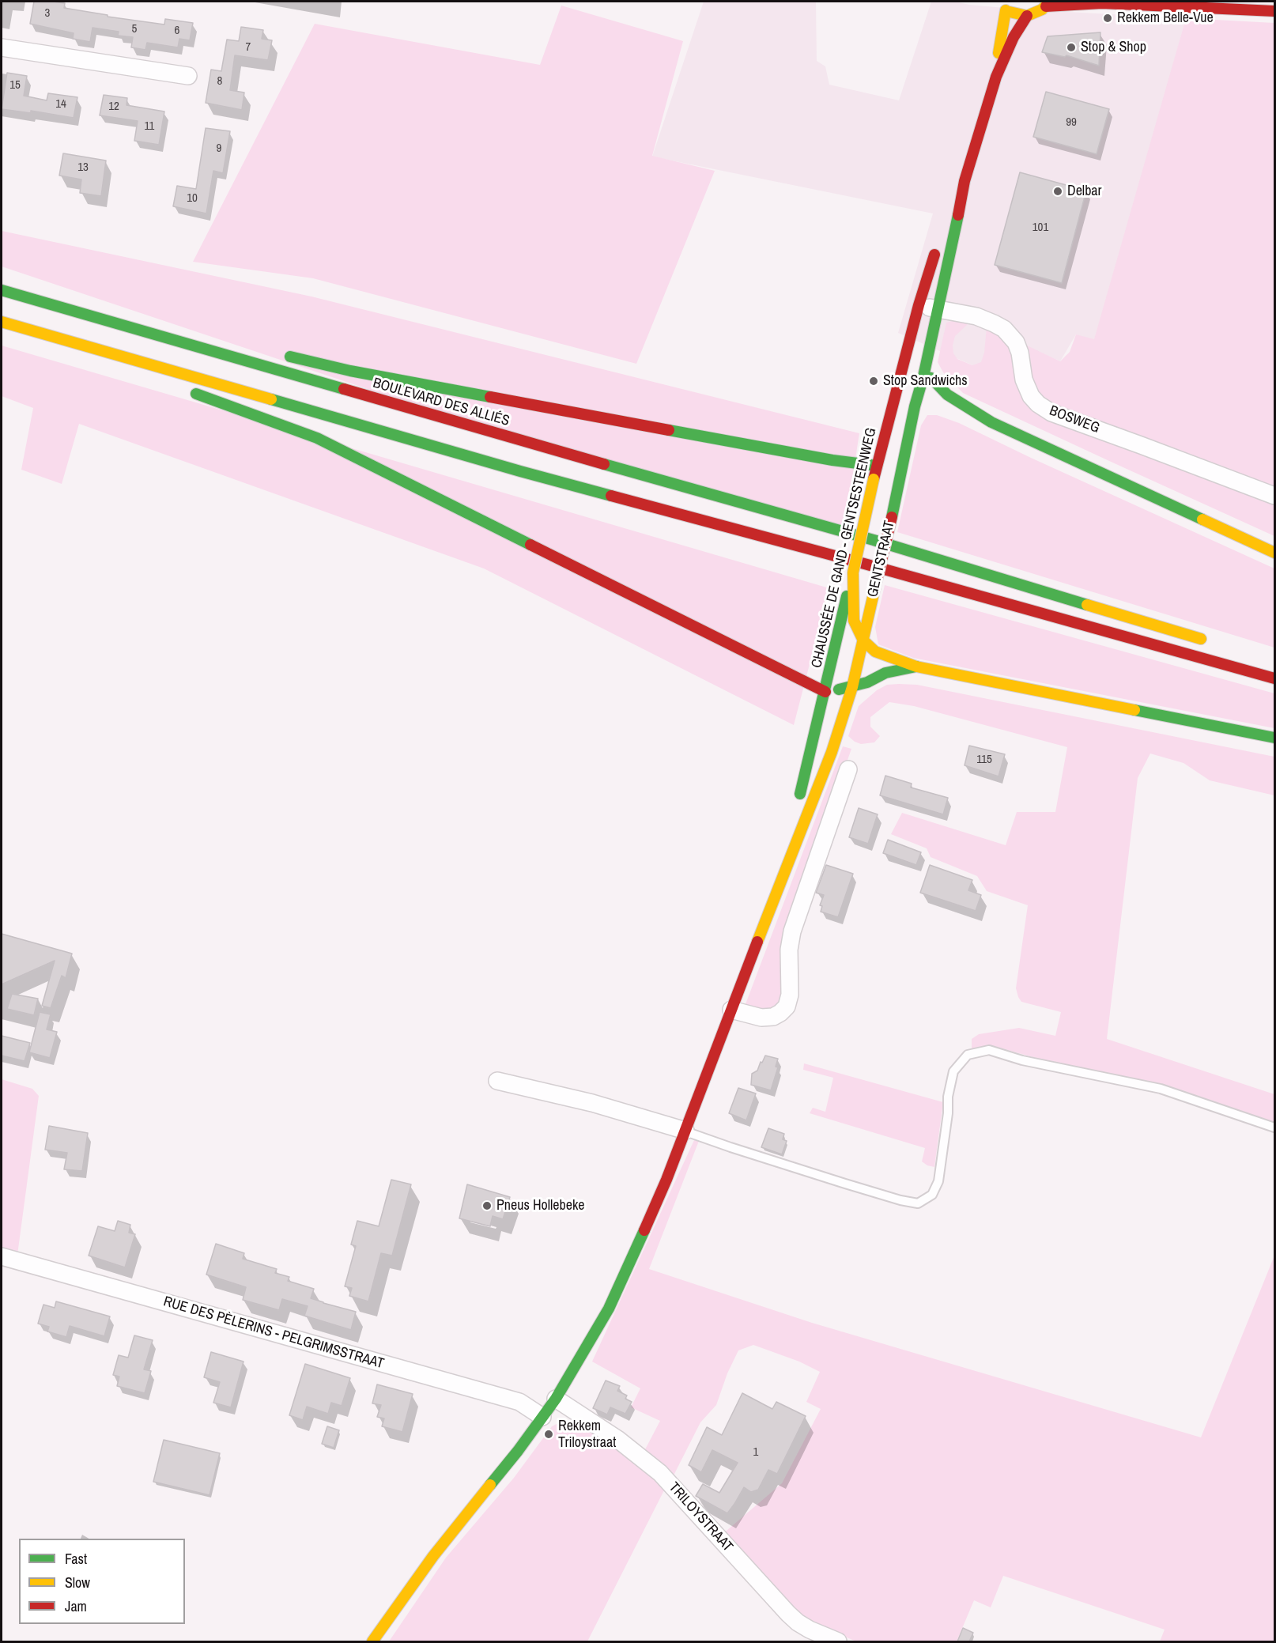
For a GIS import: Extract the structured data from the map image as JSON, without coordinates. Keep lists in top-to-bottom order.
{
  "streets": {
    "main road": ["BOULEVARD DES ALLIÉS", "CHAUSSÉE DE GAND - GENTSESTEENWEG", "GENTSTRAAT"],
    "street": ["BOSWEG", "RUE DES PÈLERINS - PELGRIMSSTRAAT", "TRILOYSTRAAT"]
  },
  "crossings": [
    ["BOSWEG", "CHAUSSÉE DE GAND - GENTSESTEENWEG"],
    ["BOSWEG", "GENTSTRAAT"]
  ],
  "places": [
    "Rekkem Belle-Vue",
    "Stop & Shop",
    "Delbar",
    "Stop Sandwichs",
    "Pneus Hollebeke",
    "Rekkem Triloystraat"
  ],
  "house_numbers": [
    "3",
    "5",
    "6",
    "7",
    "8",
    "15",
    "14",
    "12",
    "99",
    "11",
    "9",
    "13",
    "10",
    "101",
    "115",
    "1"
  ],
  "legend": ["Fast", "Slow", "Jam"]
}
